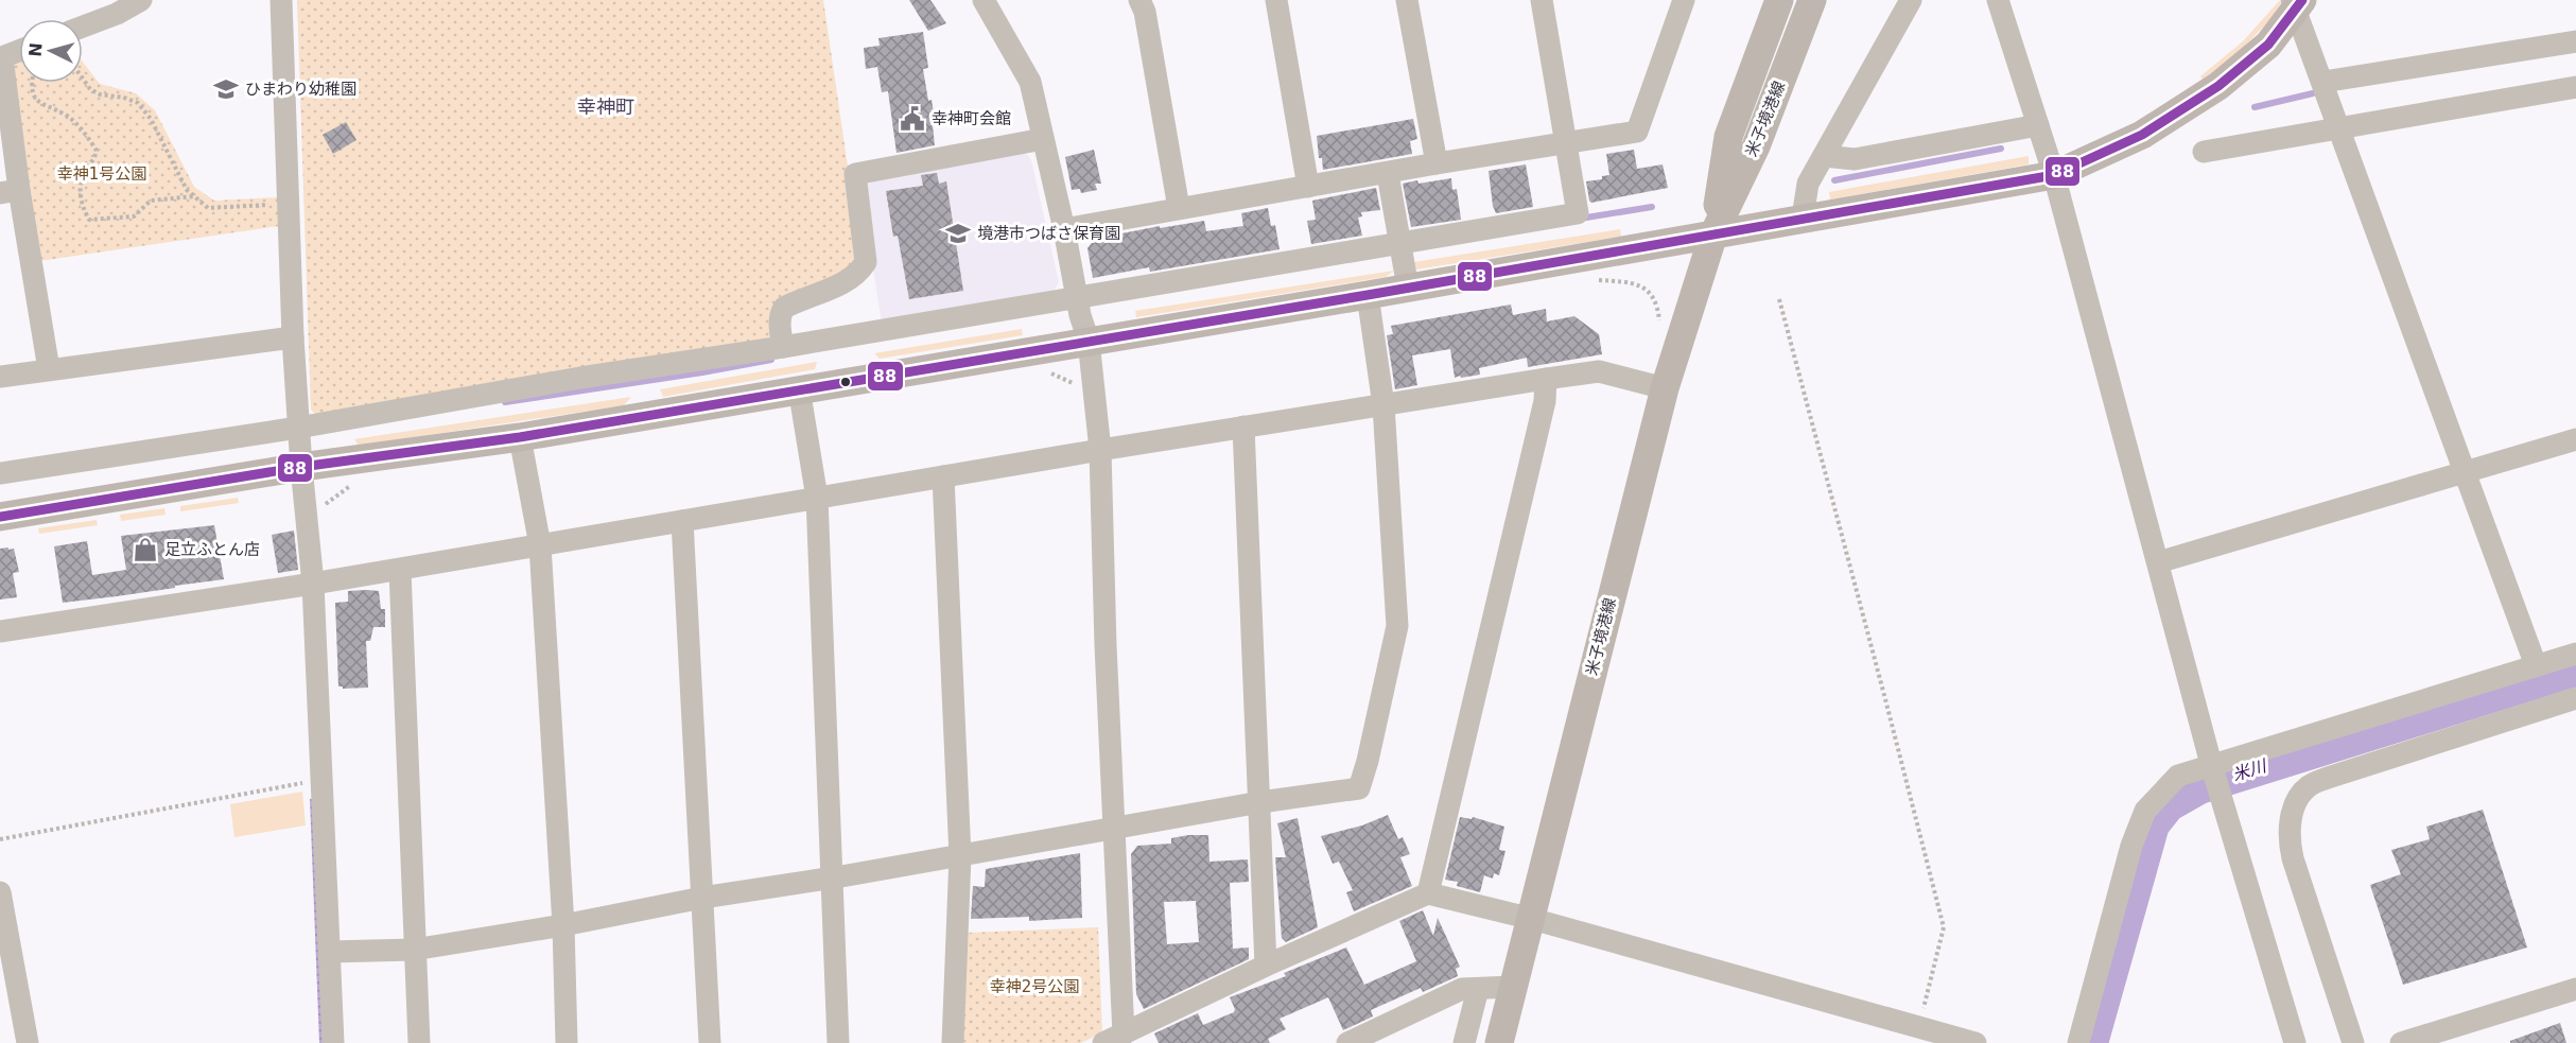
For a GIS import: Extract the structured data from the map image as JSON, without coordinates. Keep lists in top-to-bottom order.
{
  "streets": {
    "main road": ["米子境港線"]
  },
  "districts": ["幸神町"],
  "water": ["米川"],
  "parks": ["幸神1号公園", "幸神2号公園"],
  "places": {
    "school or university": ["ひまわり幼稚園", "境港市つばさ保育園"],
    "public building": ["幸神町会館"],
    "shop": ["足立ふとん店"]
  },
  "lines": ["transit line 88"],
  "north": "left"
}
